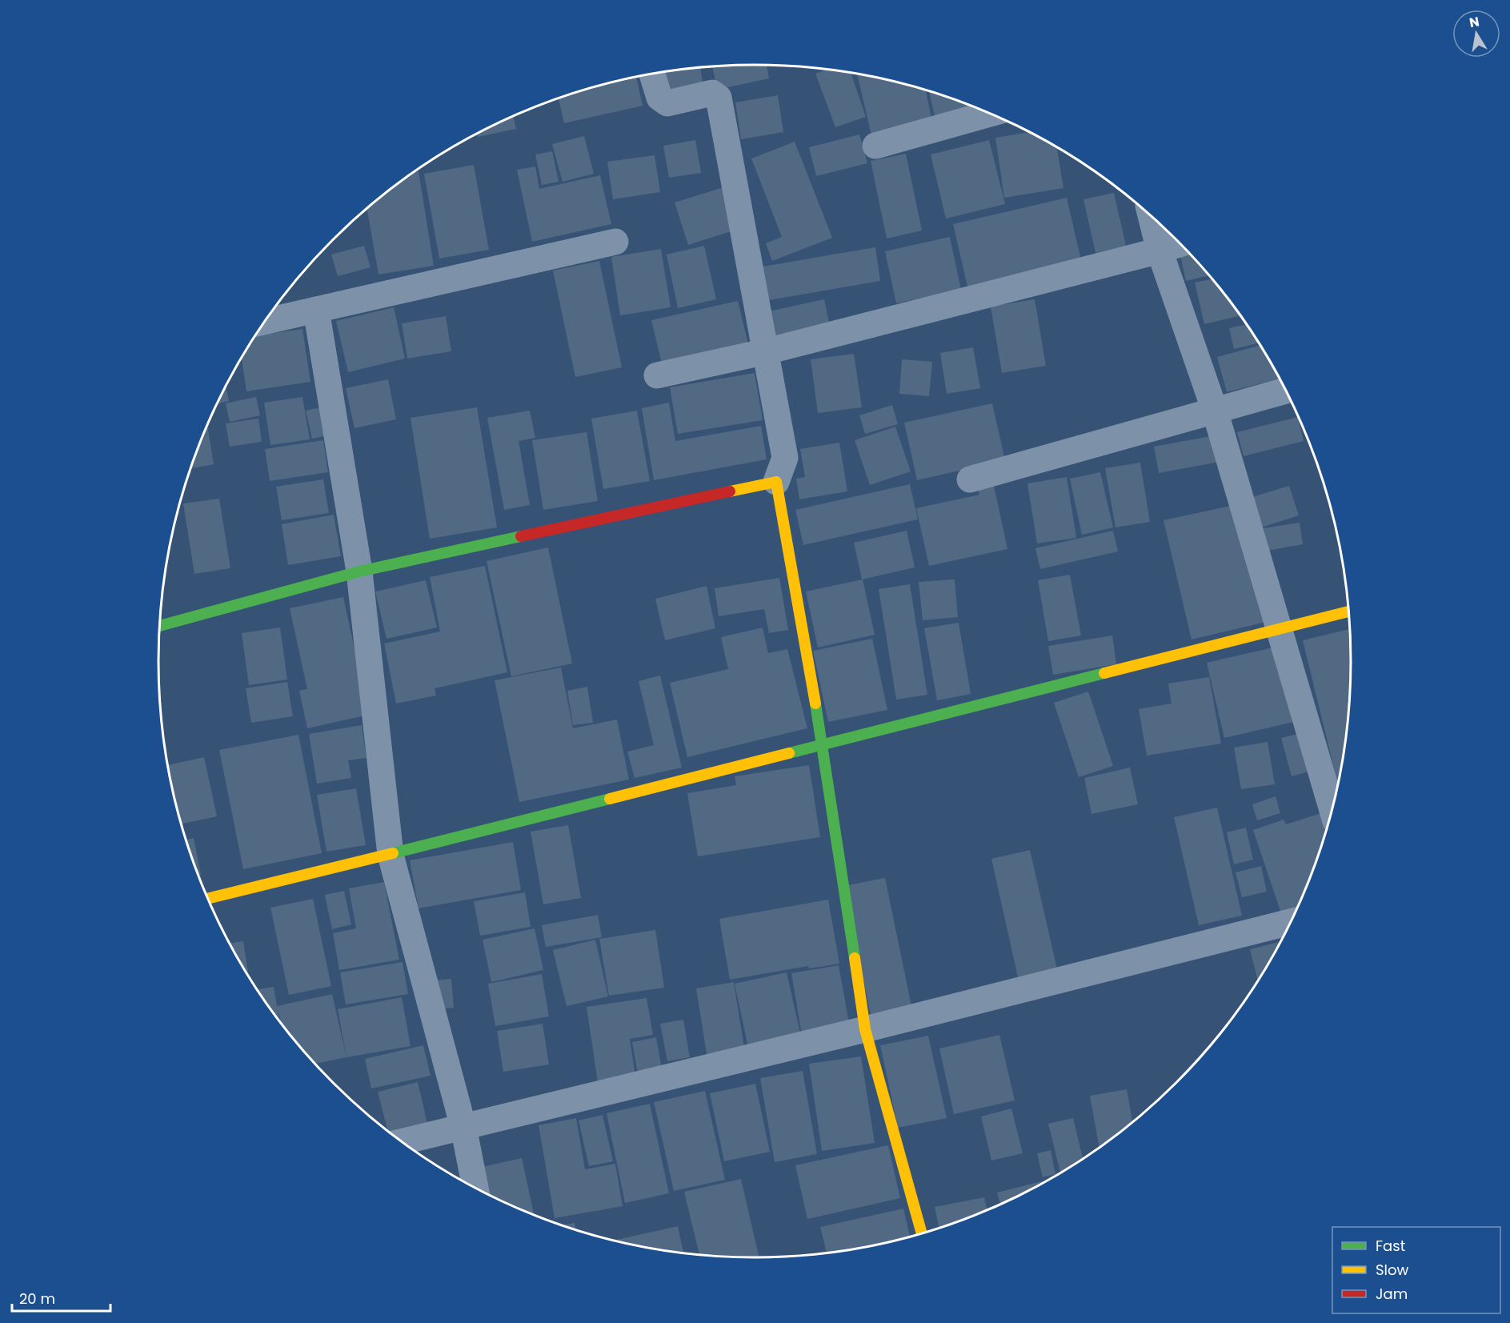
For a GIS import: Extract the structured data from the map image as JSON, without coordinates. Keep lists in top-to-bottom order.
{
  "legend": ["Fast", "Slow", "Jam"],
  "scale_bar": "20 m",
  "north": "top"
}
